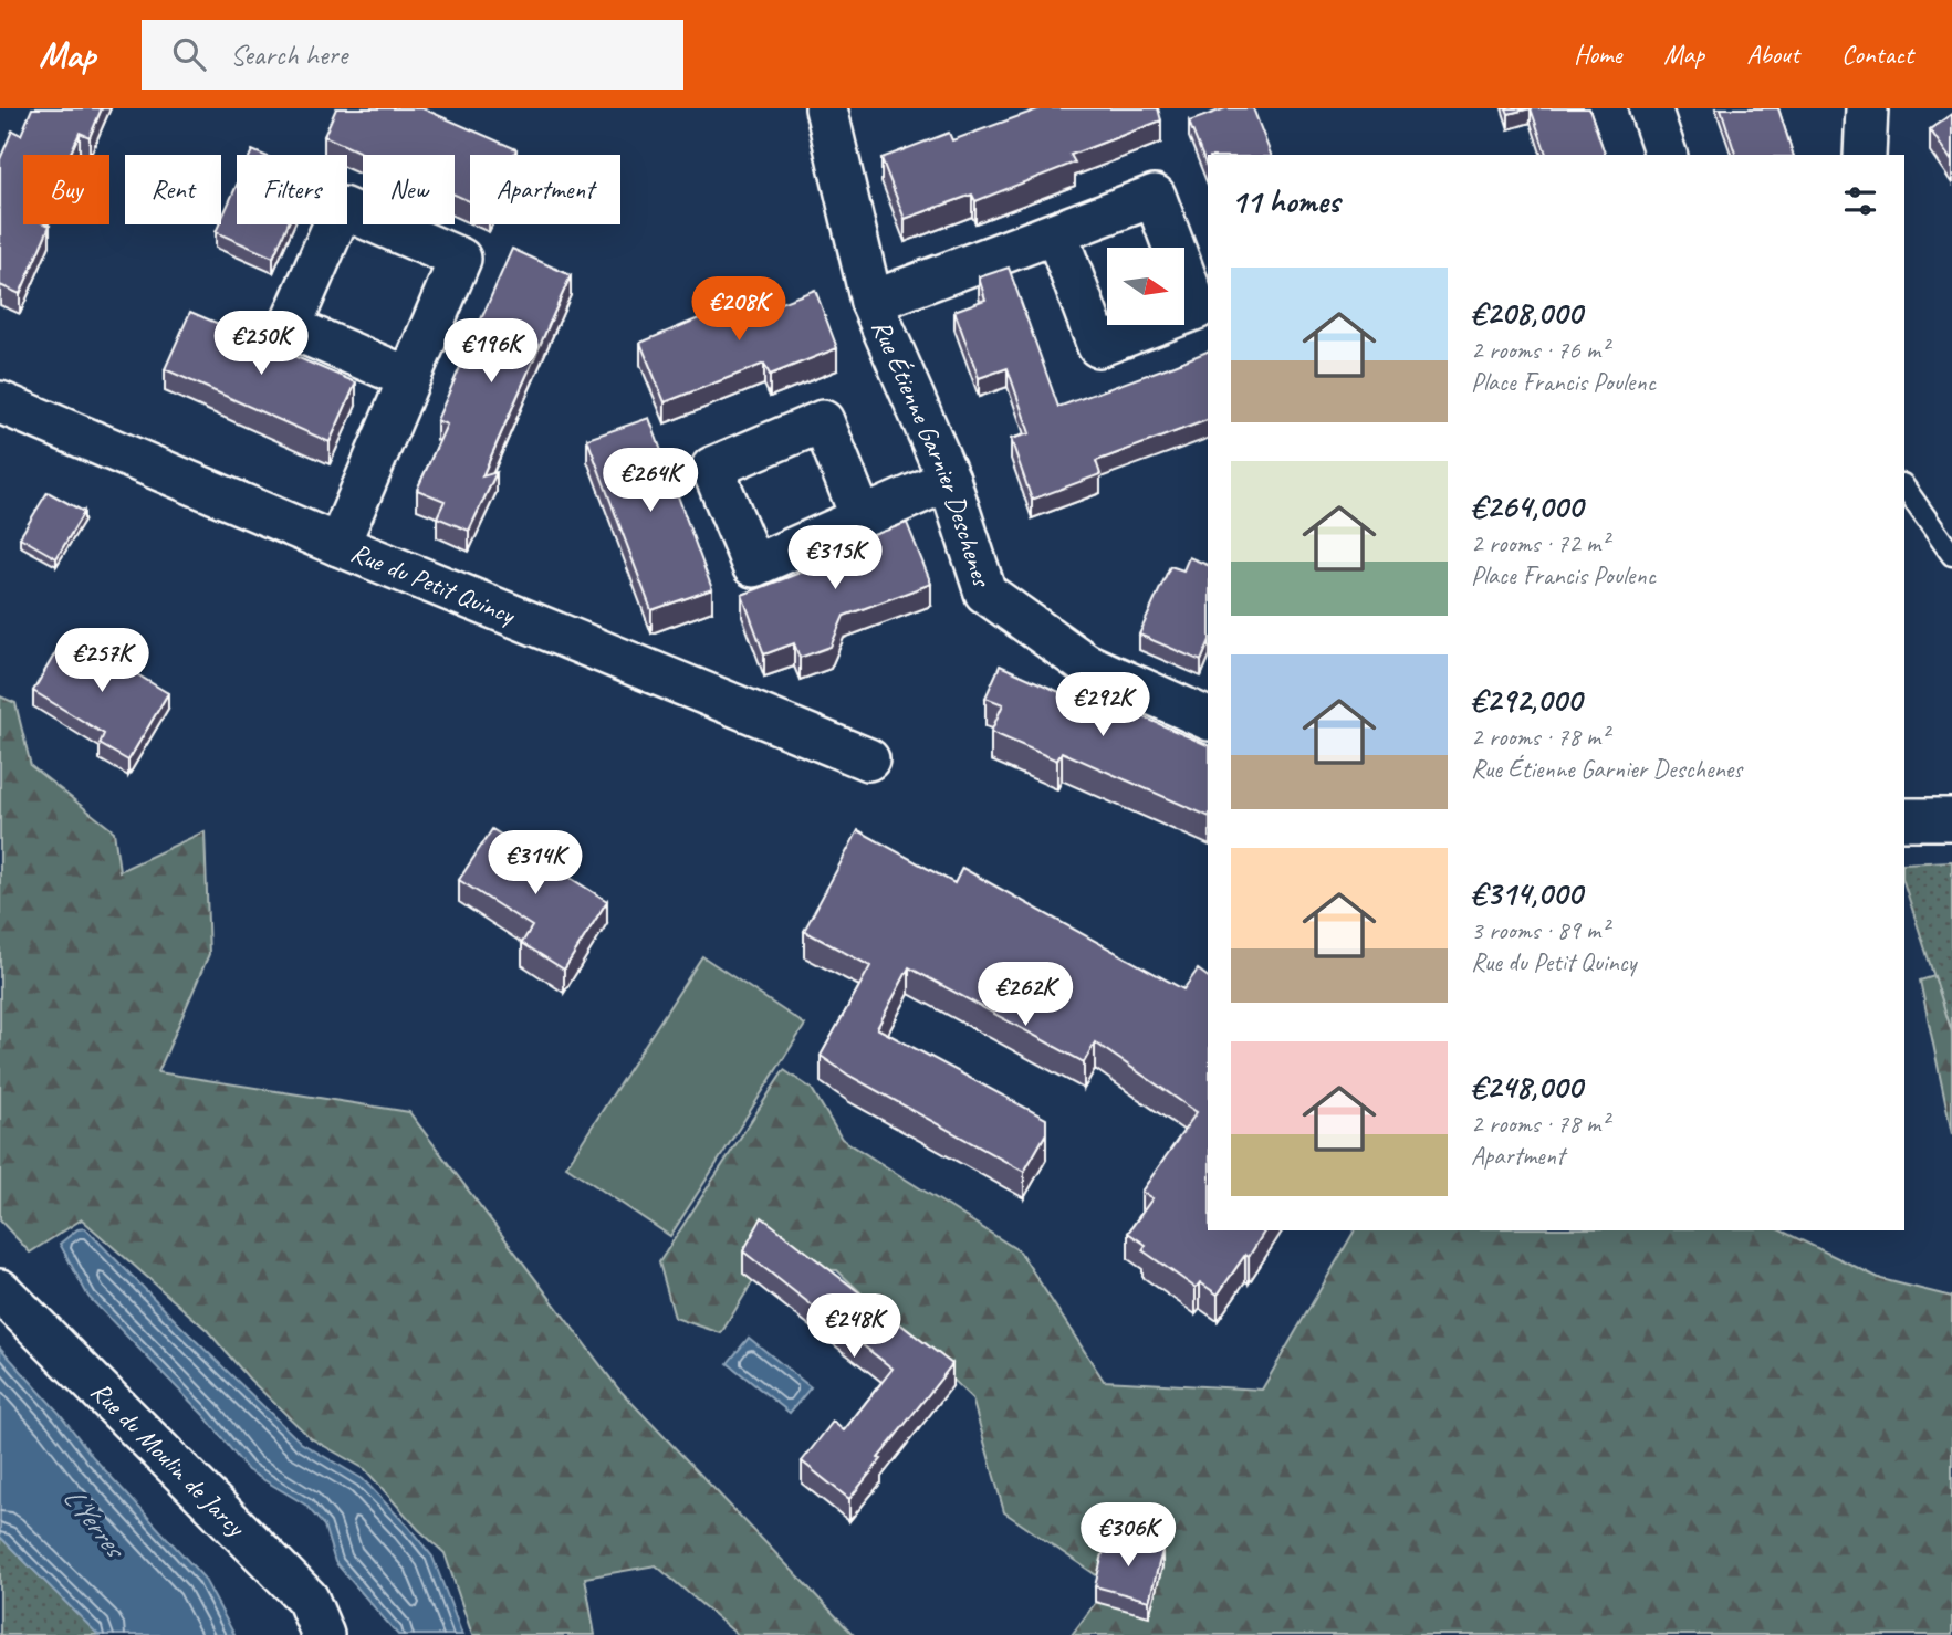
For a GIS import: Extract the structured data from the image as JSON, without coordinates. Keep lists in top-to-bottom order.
{
  "streets": {
    "street": ["Rue Étienne Garnier Deschenes", "Rue du Petit Quincy", "Rue du Moulin de Jarcy"]
  },
  "water": ["L'Yerres"],
  "north": "right",
  "page": {
    "header": "Map",
    "search": "Search here",
    "nav": [
      "Home",
      "Map",
      "About",
      "Contact"
    ],
    "chip": [
      "Buy",
      "Rent",
      "Filters",
      "New",
      "Apartment"
    ],
    "heading": "11 homes",
    "list": [
      {
        "name": "€208,000",
        "note": "2 rooms · 76 m² · Place Francis Poulenc"
      },
      {
        "name": "€264,000",
        "note": "2 rooms · 72 m² · Place Francis Poulenc"
      },
      {
        "name": "€292,000",
        "note": "2 rooms · 78 m² · Rue Étienne Garnier Deschenes"
      },
      {
        "name": "€314,000",
        "note": "3 rooms · 89 m² · Rue du Petit Quincy"
      },
      {
        "name": "€248,000",
        "note": "2 rooms · 78 m² · Apartment"
      }
    ],
    "price": [
      "€208K",
      "€250K",
      "€196K",
      "€264K",
      "€315K",
      "€257K",
      "€292K",
      "€314K",
      "€262K",
      "€248K",
      "€306K"
    ]
  }
}
